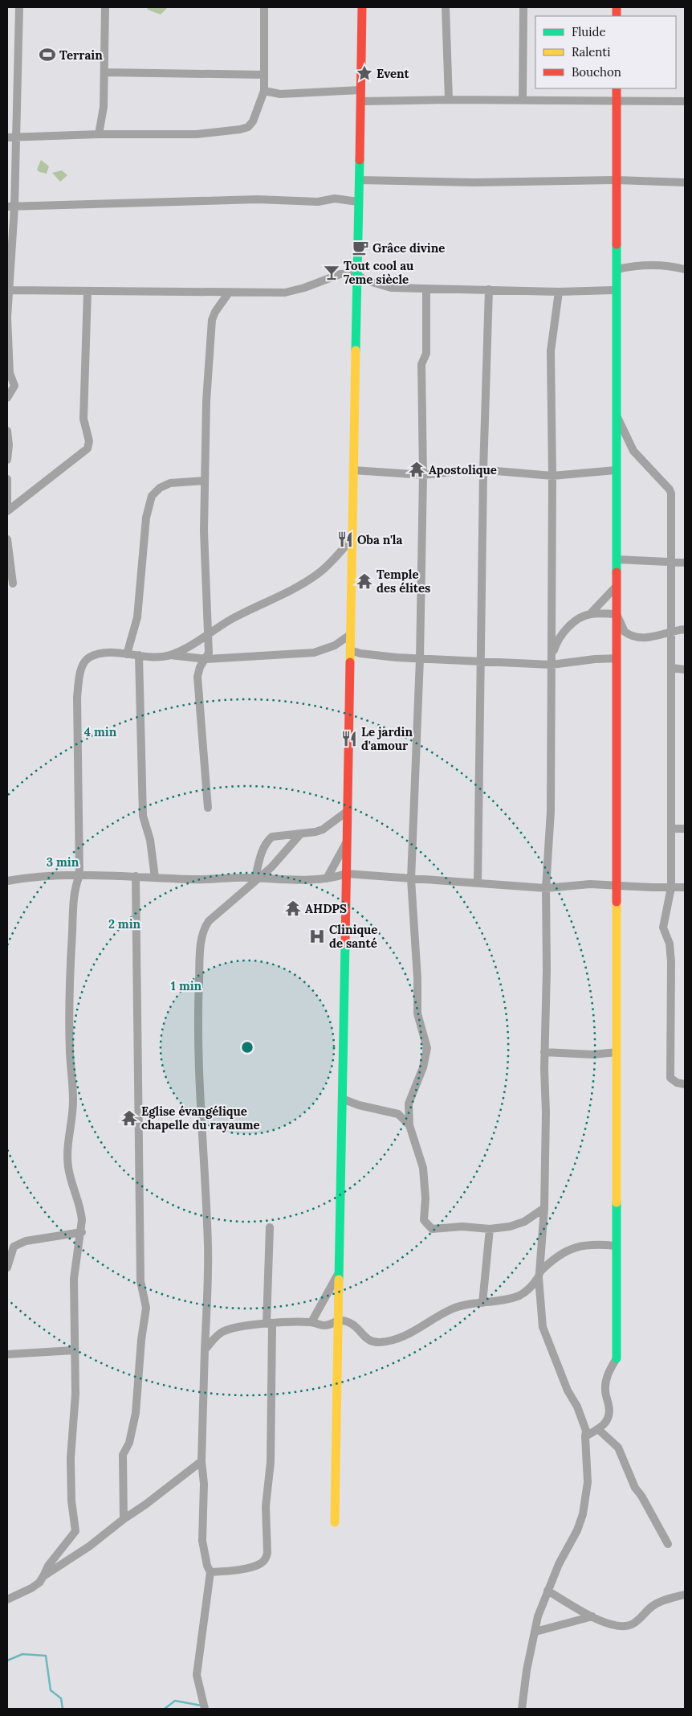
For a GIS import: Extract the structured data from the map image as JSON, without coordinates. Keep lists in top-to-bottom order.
{
  "places": {
    "sports": ["Terrain"],
    "place": ["Event"],
    "cafe": ["Grâce divine"],
    "bar": ["Tout cool au 7eme siècle"],
    "temple": [
      "Apostolique",
      "Temple des élites",
      "AHDPS",
      "Eglise évangélique chapelle du rayaume"
    ],
    "restaurant": ["Oba n'la", "Le jardin d'amour"],
    "hospital": ["Clinique de santé"]
  },
  "legend": ["Fluide", "Ralenti", "Bouchon"],
  "rings": [
    "4 min",
    "3 min",
    "2 min",
    "1 min"
  ]
}
